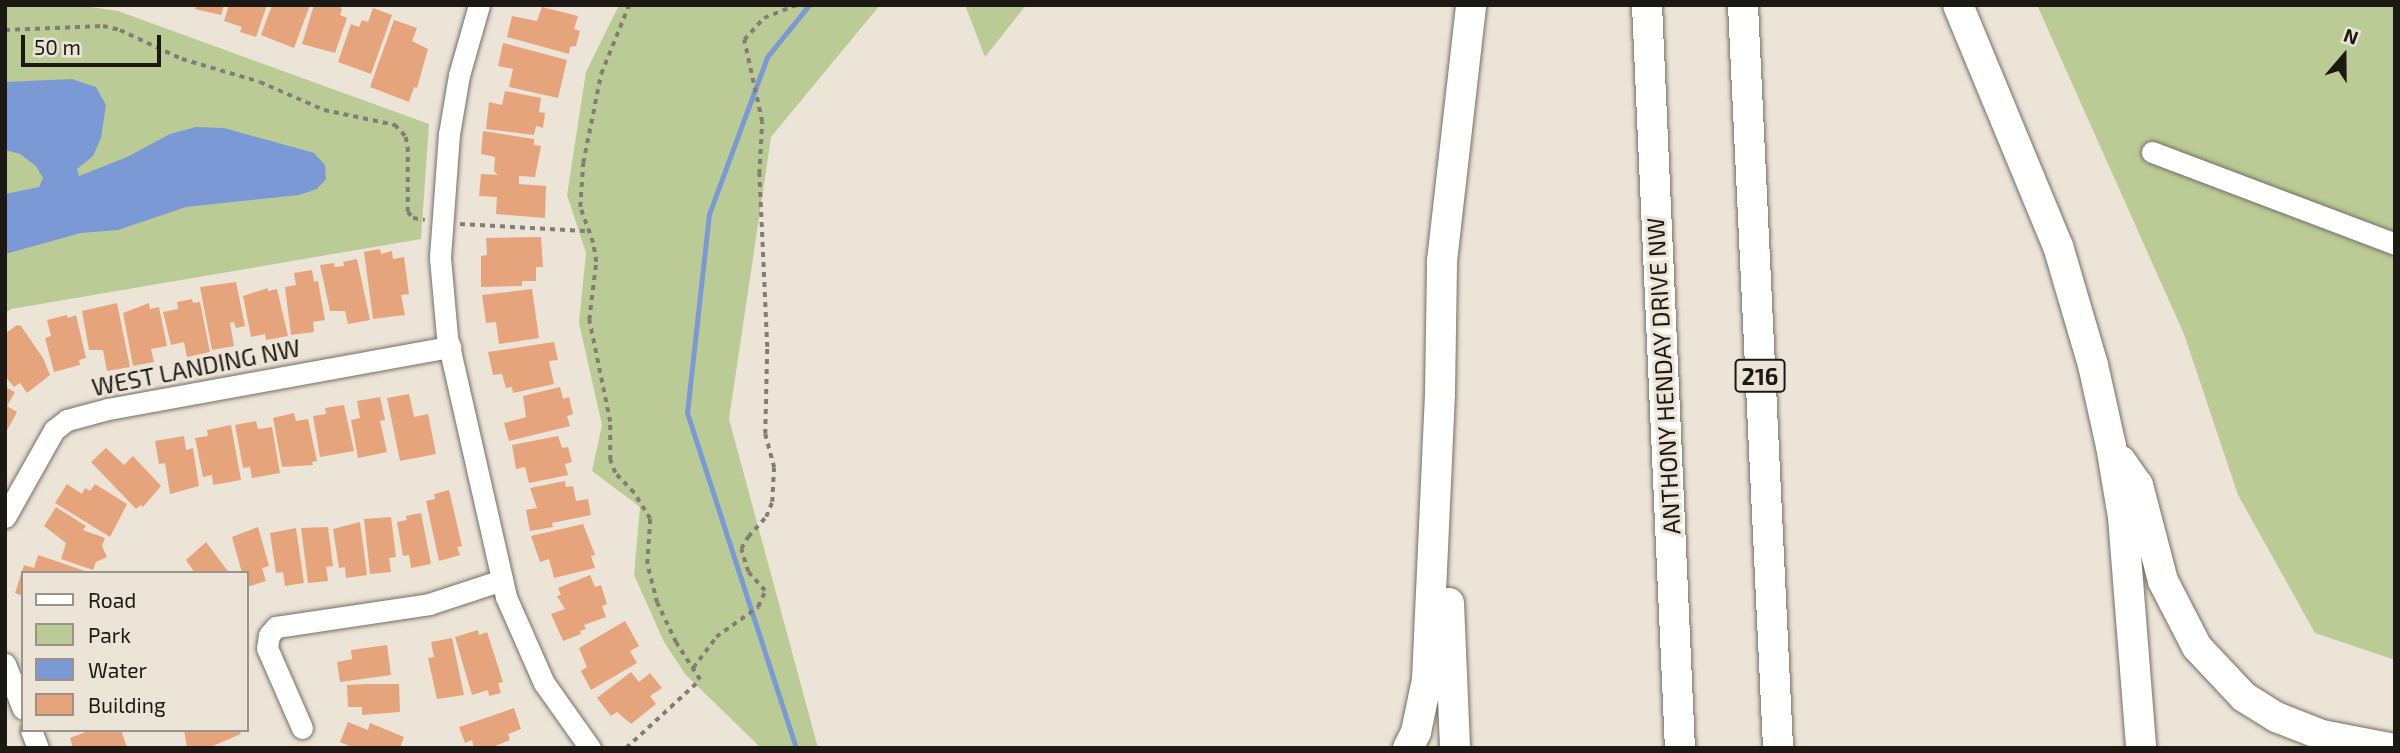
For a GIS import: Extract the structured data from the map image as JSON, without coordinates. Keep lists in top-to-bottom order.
{
  "streets": {
    "highway": ["ANTHONY HENDAY DRIVE NW", "216"],
    "street": ["WEST LANDING NW"]
  },
  "legend": [
    "Road",
    "Park",
    "Water",
    "Building"
  ],
  "scale_bar": "50 m",
  "north": "top"
}
